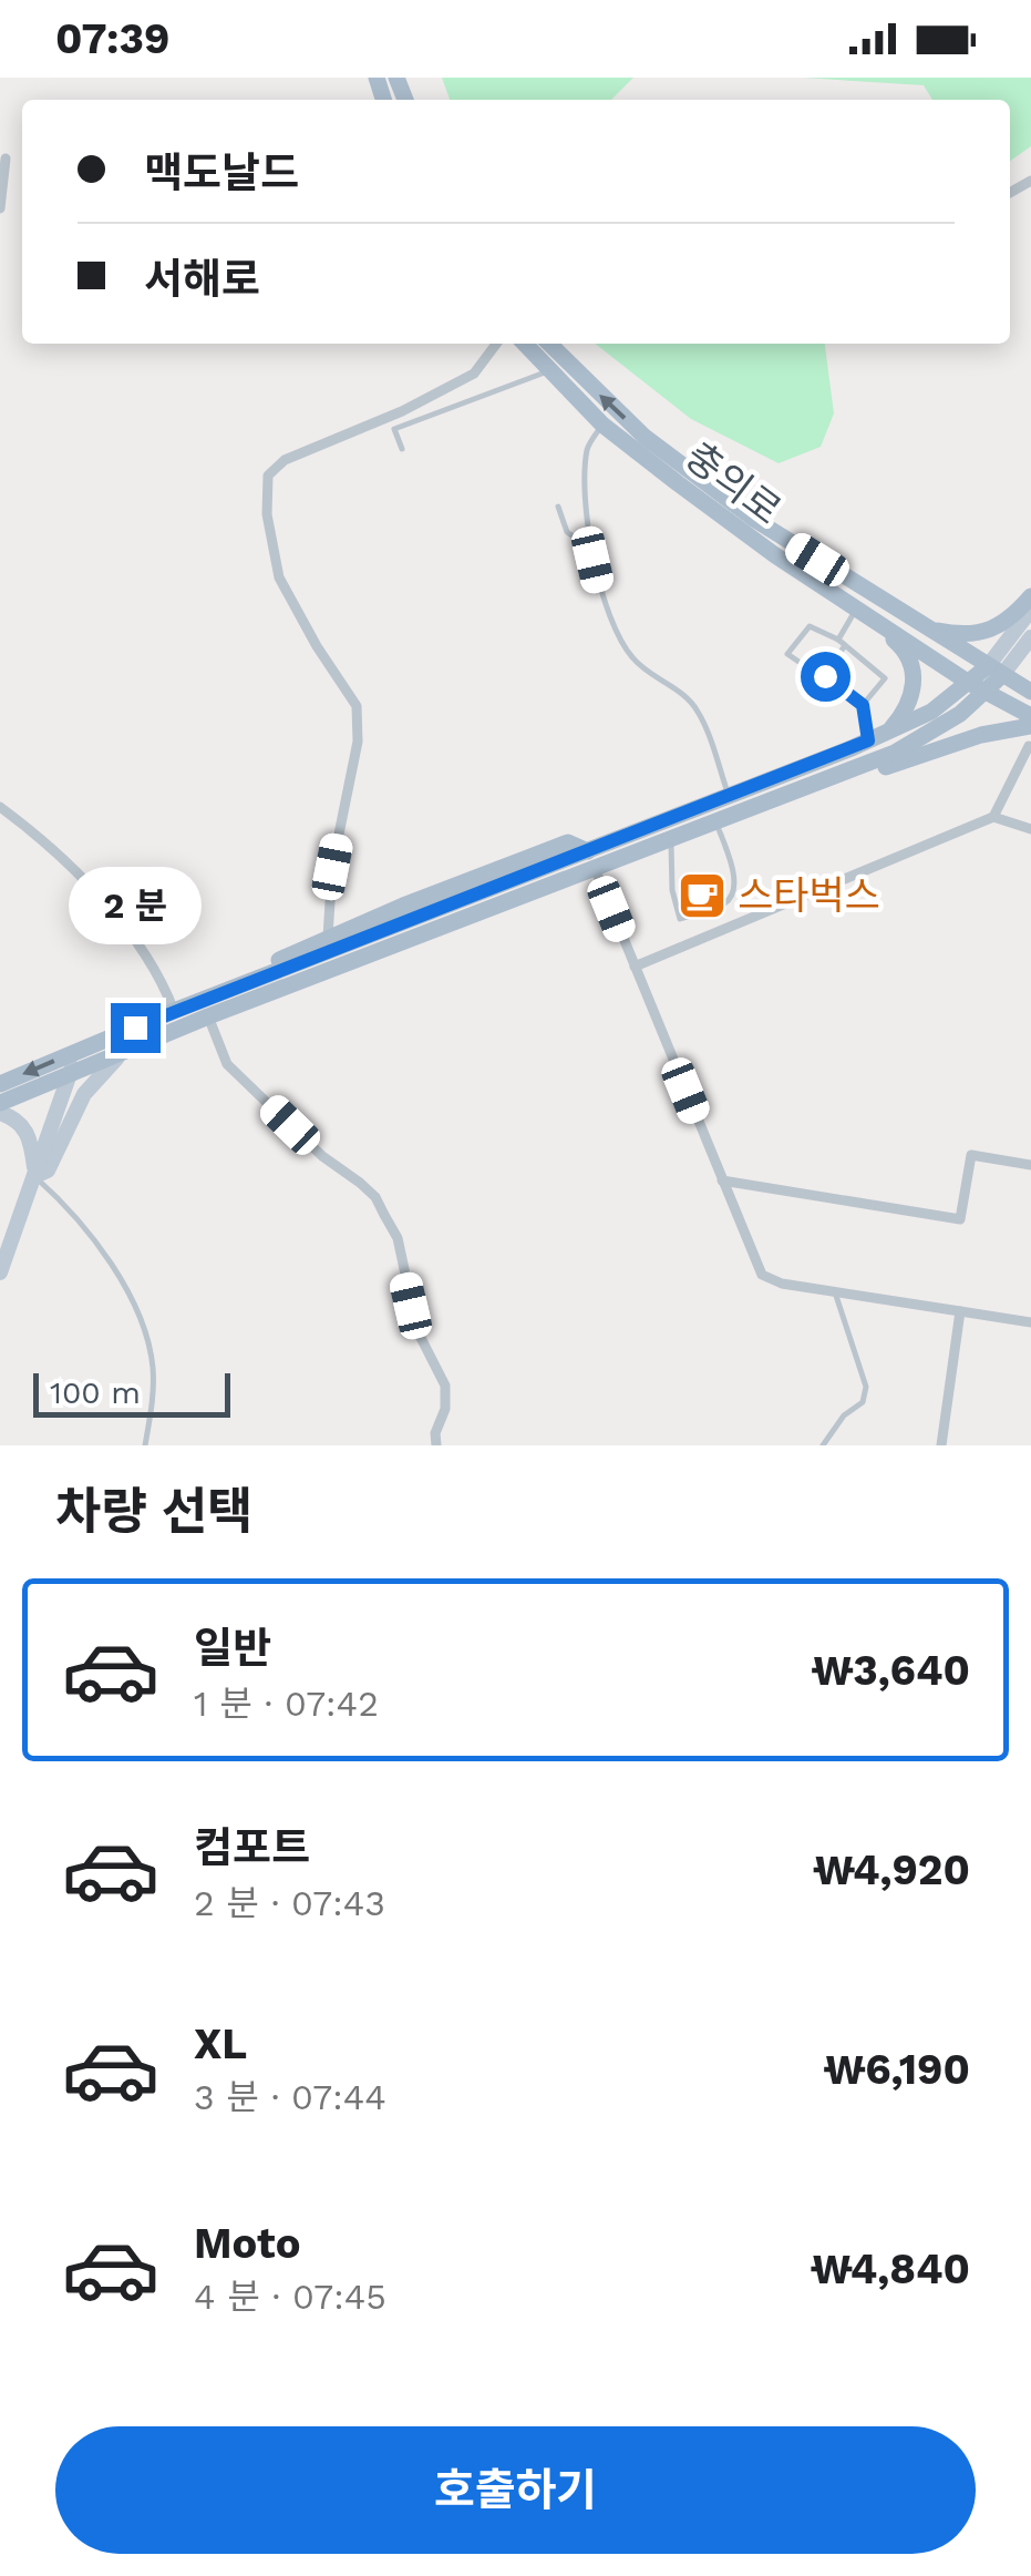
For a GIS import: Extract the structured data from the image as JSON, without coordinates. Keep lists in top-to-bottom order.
{
  "streets": {
    "main road": ["충의로"]
  },
  "places": {
    "cafe": ["스타벅스"]
  },
  "scale_bar": "100 m",
  "page": {
    "status": "07:39",
    "banner": ["맥도날드", "서해로"],
    "bubble": "2 분",
    "scale": "100 m",
    "heading": "차량 선택",
    "list": [
      {
        "name": "일반",
        "note": "1 분 · 07:42",
        "value": "₩3,640"
      },
      {
        "name": "컴포트",
        "note": "2 분 · 07:43",
        "value": "₩4,920"
      },
      {
        "name": "XL",
        "note": "3 분 · 07:44",
        "value": "₩6,190"
      },
      {
        "name": "Moto",
        "note": "4 분 · 07:45",
        "value": "₩4,840"
      }
    ],
    "buttons": "호출하기"
  }
}
